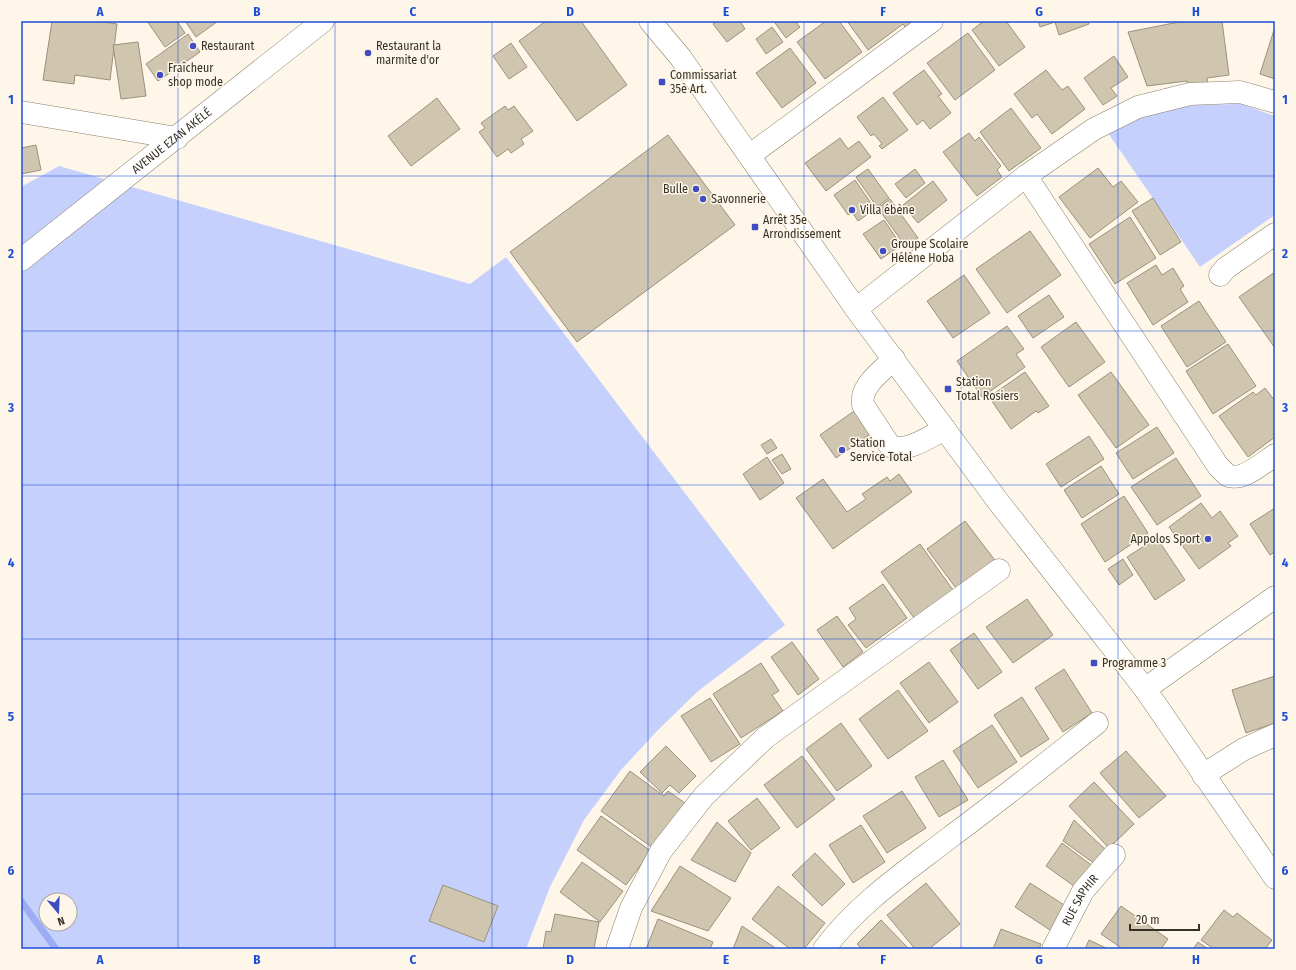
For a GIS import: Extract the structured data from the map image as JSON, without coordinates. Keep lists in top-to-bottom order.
{
  "streets": {
    "street": ["AVENUE EZAN AKÉLÉ", "RUE SAPHIR"]
  },
  "places": {
    "other": [
      "Restaurant",
      "Restaurant la marmite d'or",
      "Fraîcheur shop mode",
      "Bulle",
      "Savonnerie",
      "Villa ébène",
      "Groupe Scolaire Hélène Hoba",
      "Station Service Total",
      "Appolos Sport"
    ],
    "transit": [
      "Commissariat 35è Art.",
      "Arrêt 35e Arrondissement",
      "Station Total Rosiers",
      "Programme 3"
    ]
  },
  "scale_bar": "20 m",
  "north": "bottom",
  "grid": {
    "columns": [
      "A",
      "B",
      "C",
      "D",
      "E",
      "F",
      "G",
      "H"
    ],
    "rows": [
      "1",
      "2",
      "3",
      "4",
      "5",
      "6"
    ]
  }
}
